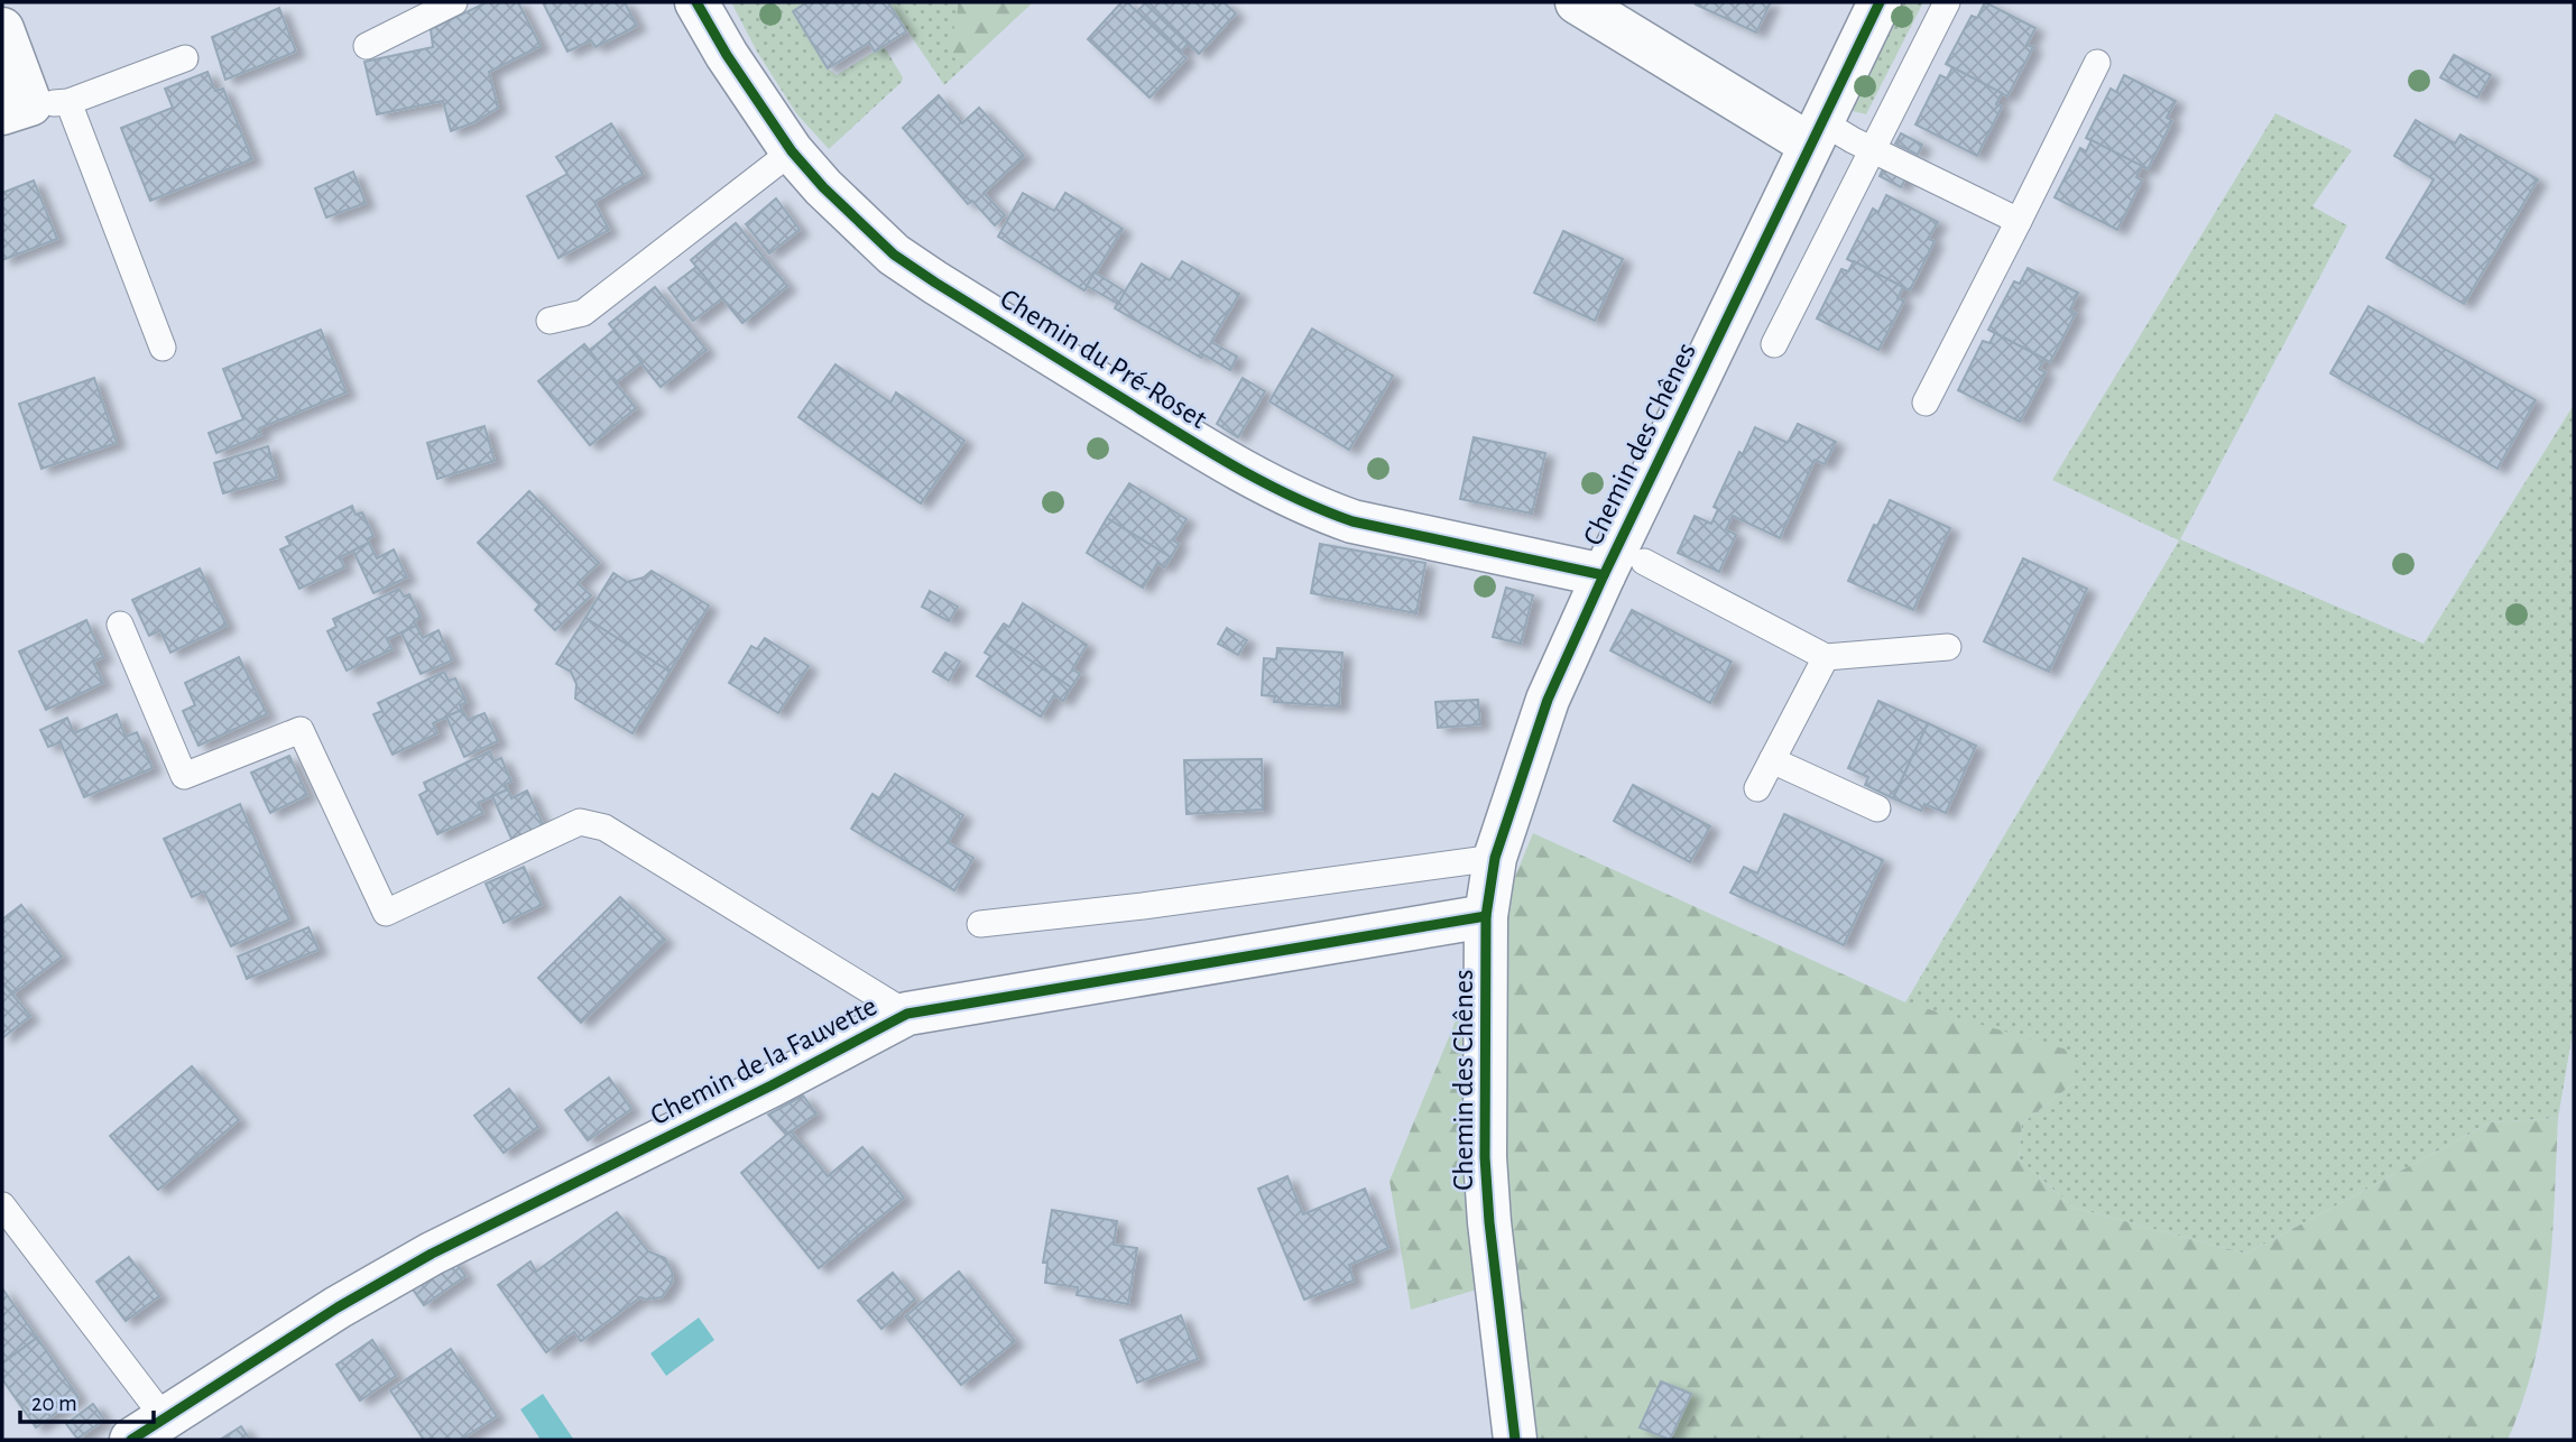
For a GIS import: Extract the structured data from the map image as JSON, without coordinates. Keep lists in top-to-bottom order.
{
  "streets": {
    "street": ["Chemin du Pré-Roset", "Chemin des Chênes", "Chemin de la Fauvette"]
  },
  "crossings": [
    ["Chemin du Pré-Roset", "Chemin des Chênes"],
    ["Chemin des Chênes", "Chemin de la Fauvette"]
  ],
  "scale_bar": "20 m"
}
